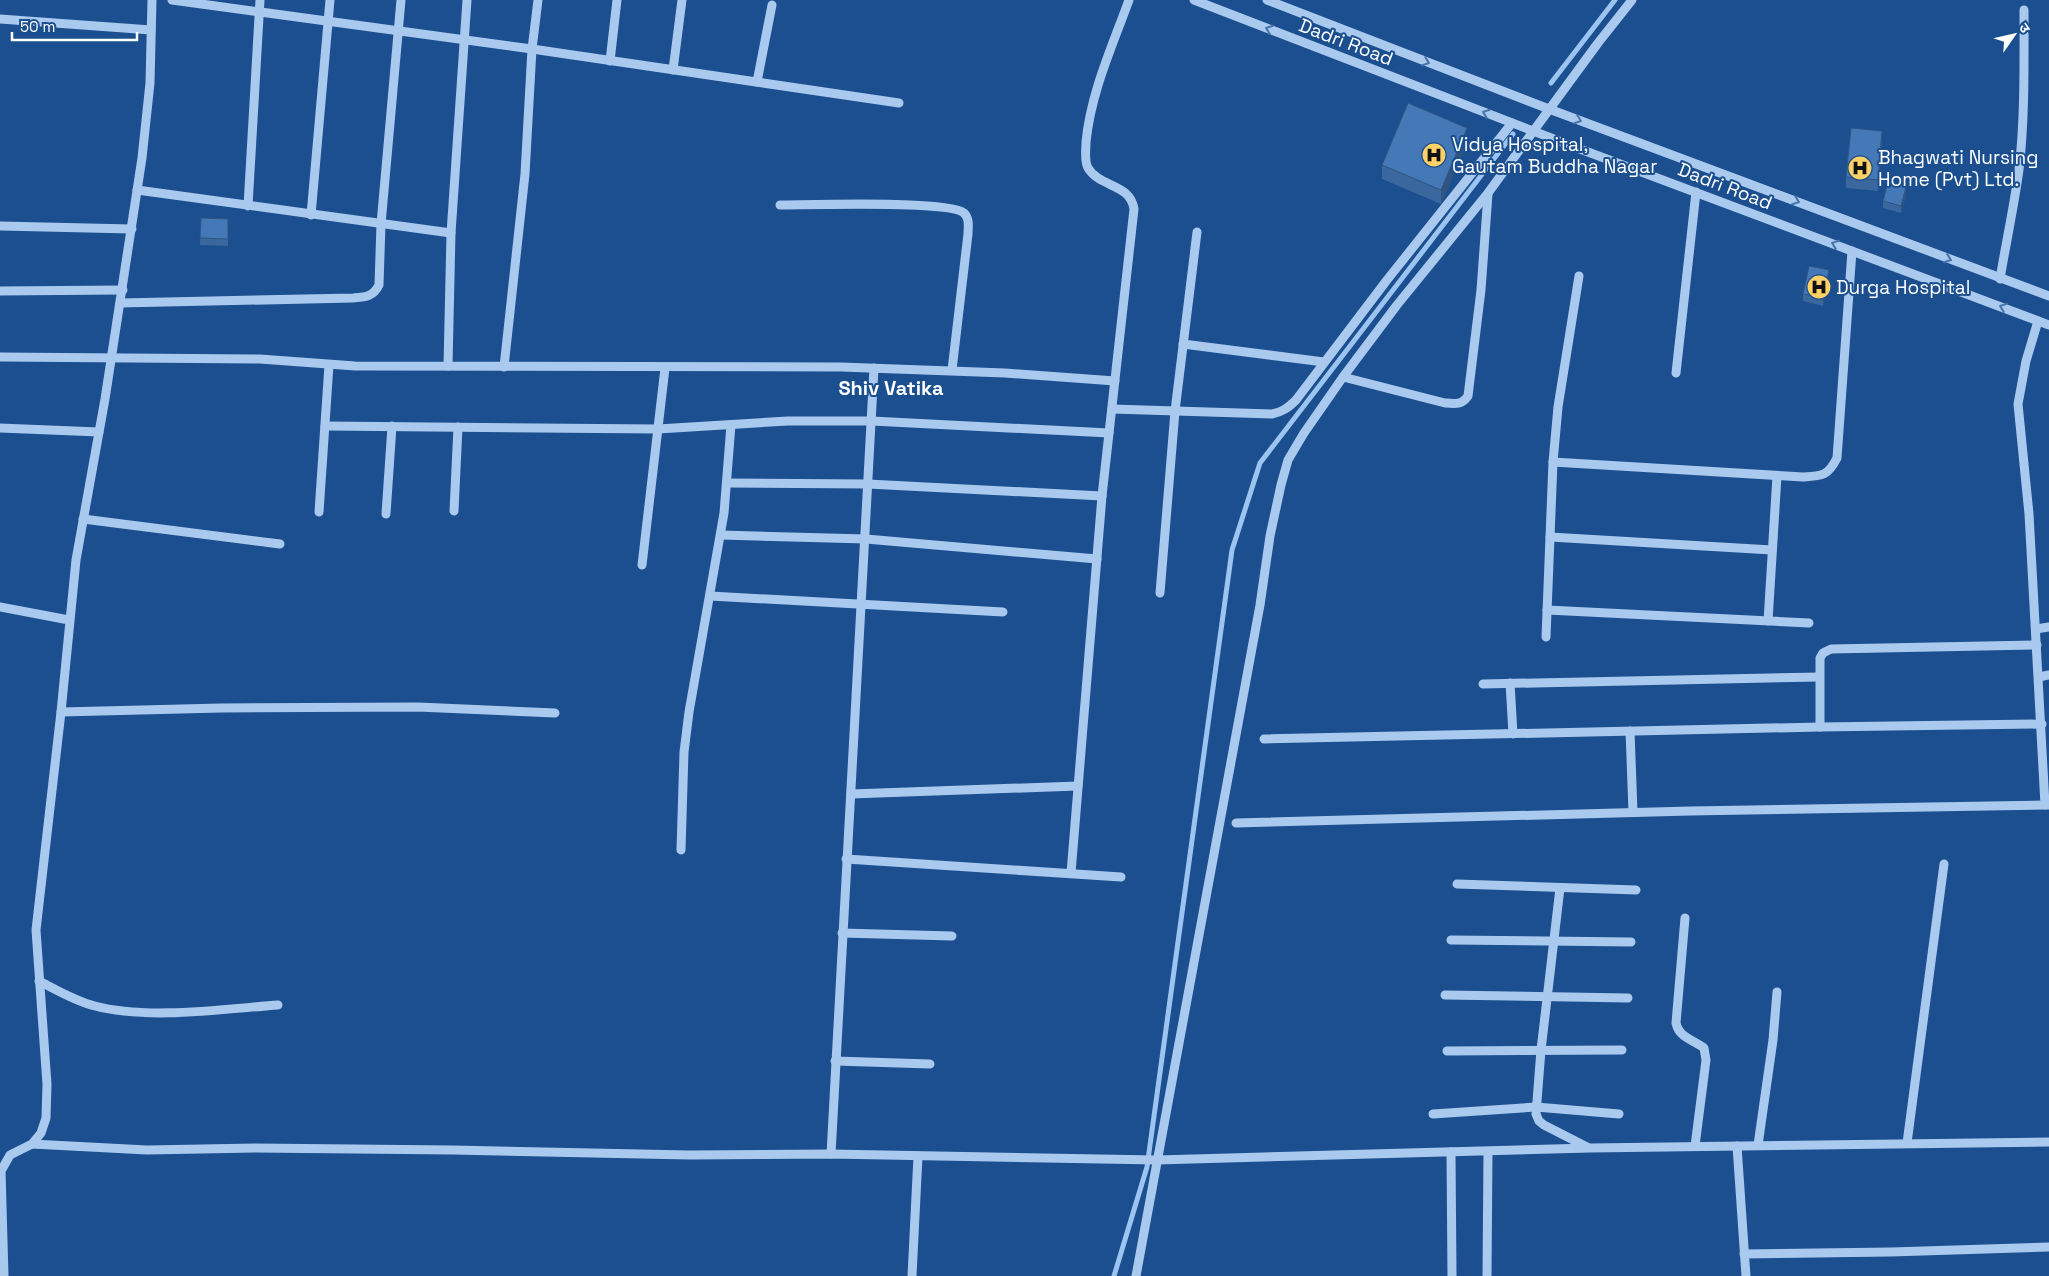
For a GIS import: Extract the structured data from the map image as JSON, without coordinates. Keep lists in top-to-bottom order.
{
  "streets": {
    "street": ["Dadri Road"]
  },
  "districts": ["Shiv Vatika"],
  "places": {
    "hospital": ["Vidya Hospital, Gautam Buddha Nagar", "Bhagwati Nursing Home (Pvt) Ltd.", "Durga Hospital"]
  },
  "scale_bar": "50 m",
  "north": "top right"
}
